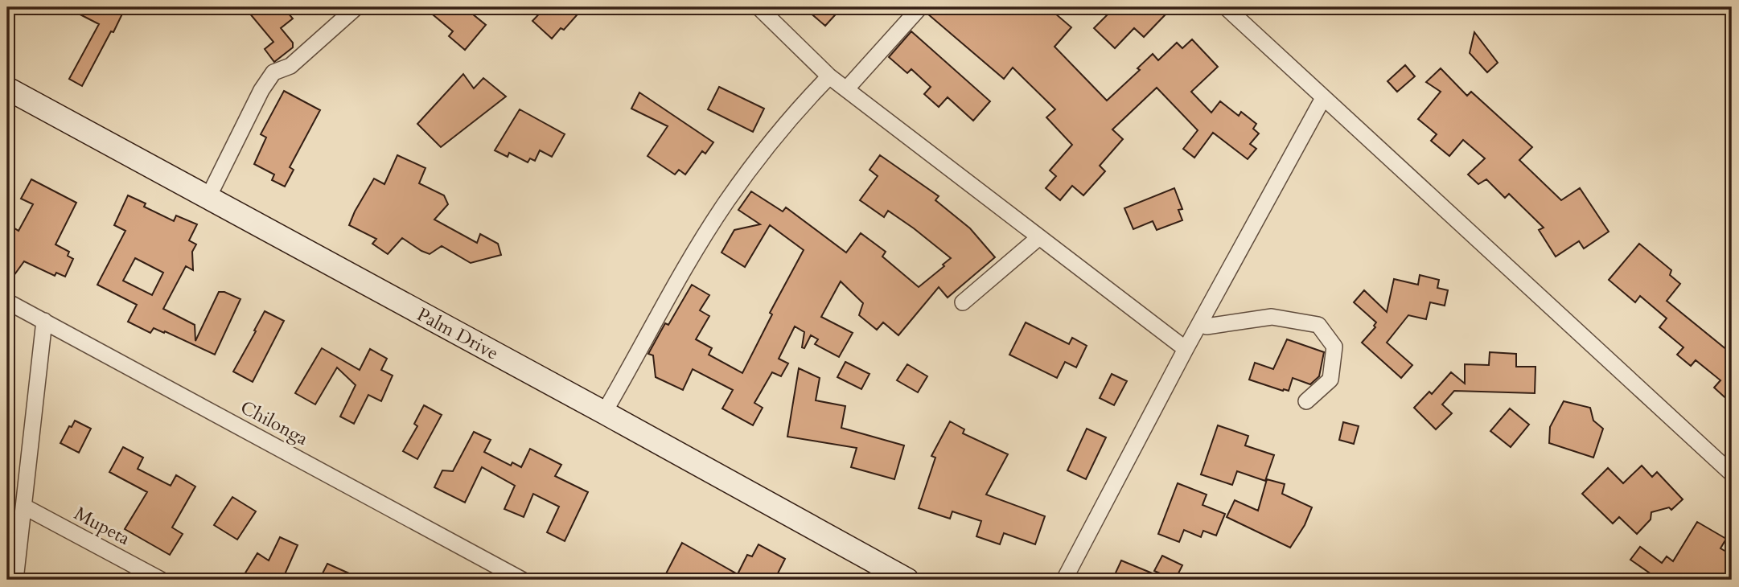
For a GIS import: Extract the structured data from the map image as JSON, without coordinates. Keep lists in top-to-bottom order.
{
  "streets": {
    "street": ["Palm Drive", "Chilonga", "Mupeta"]
  }
}
